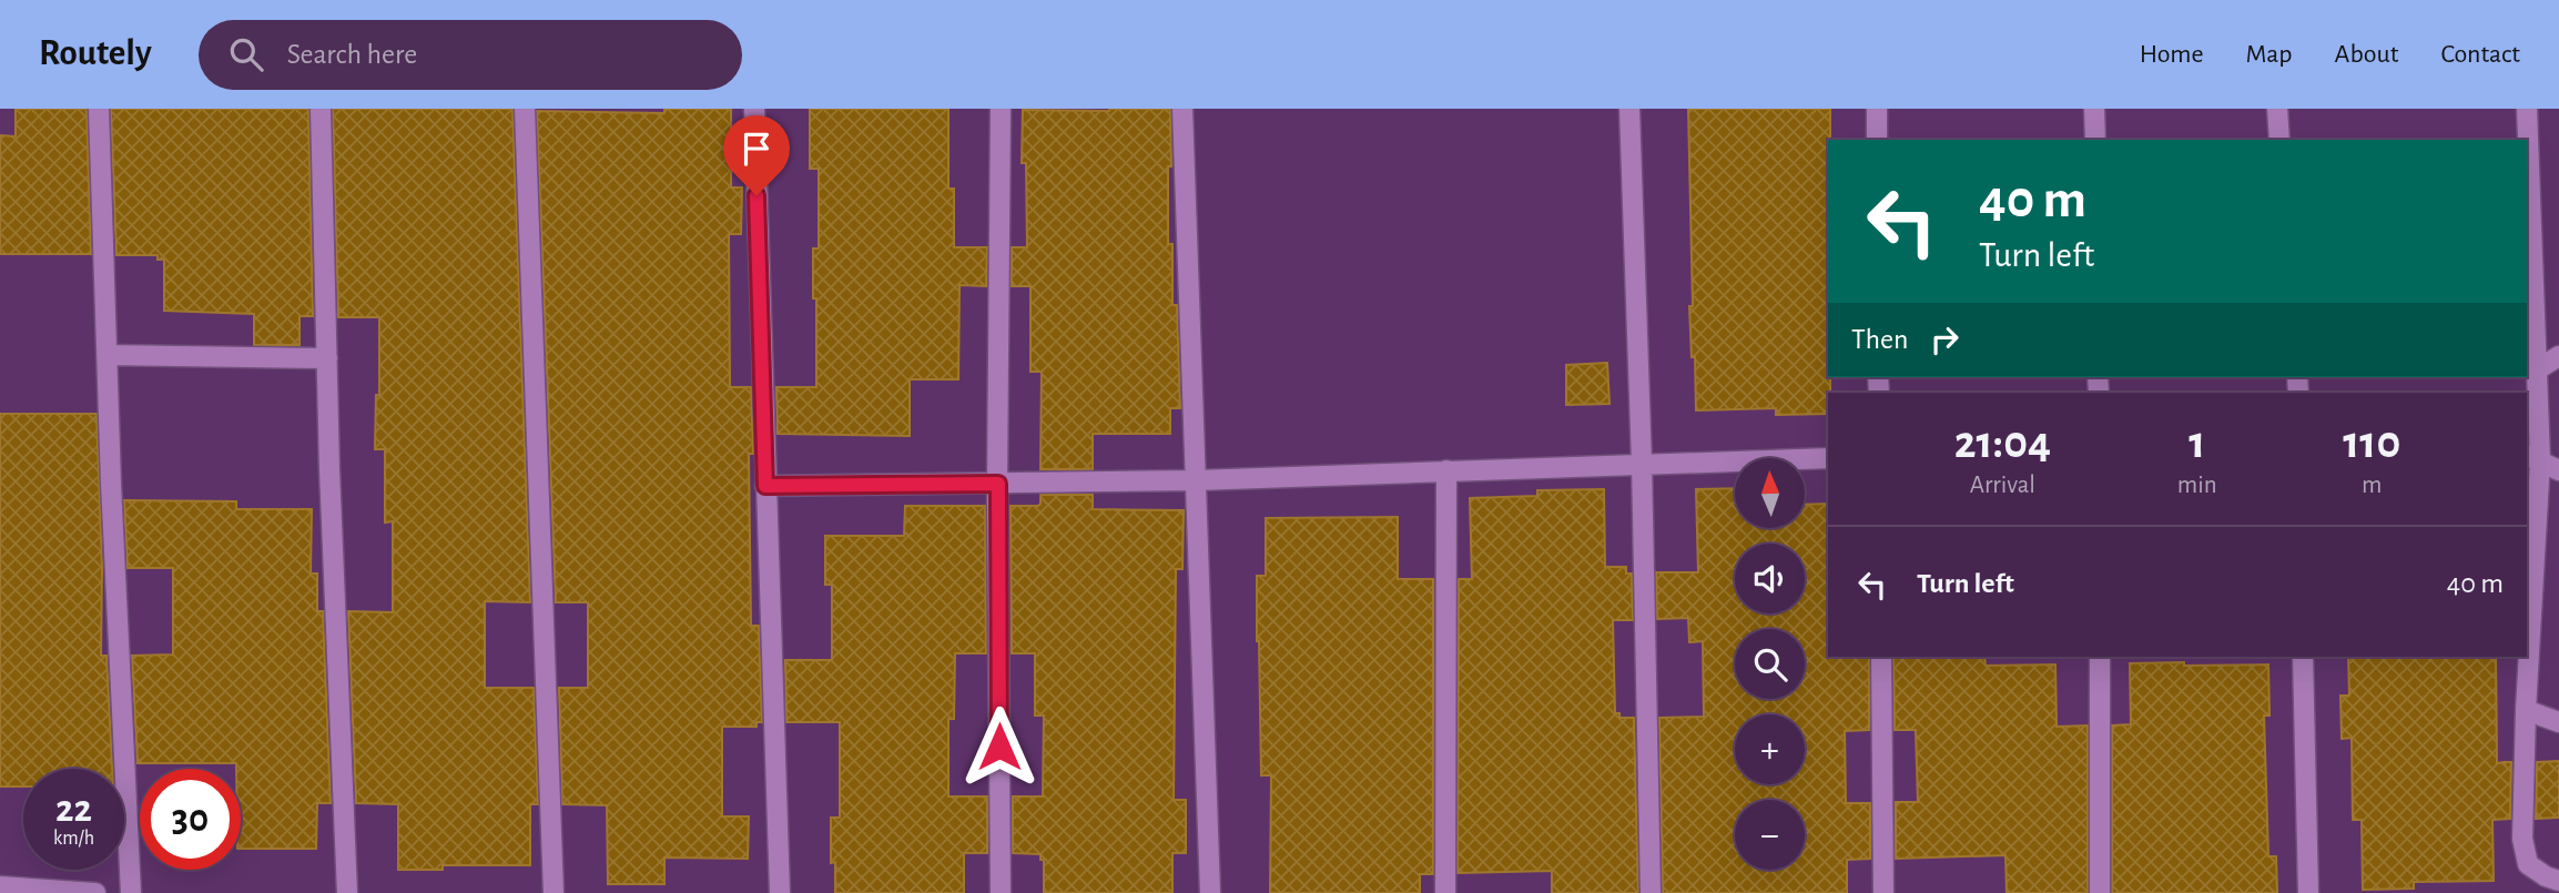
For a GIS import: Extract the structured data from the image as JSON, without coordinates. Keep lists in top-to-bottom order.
{
  "north": "top",
  "page": {
    "header": "Routely",
    "search": "Search here",
    "nav": [
      "Home",
      "Map",
      "About",
      "Contact"
    ],
    "turn": ["40 m", "Turn left"],
    "then": "Then",
    "eta": [
      "21:04",
      "Arrival",
      "1",
      "min",
      "110",
      "m"
    ],
    "map_buttons": ["+", "−"],
    "list": [
      {
        "name": "Turn left",
        "value": "40 m"
      }
    ],
    "speed": "22 km/h",
    "limit": "30"
  }
}
